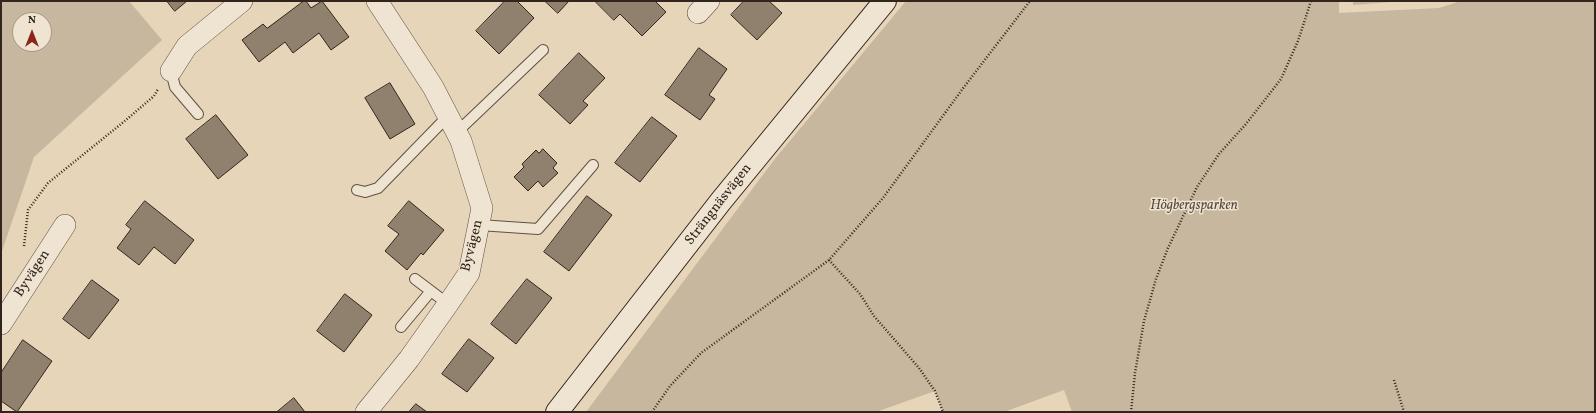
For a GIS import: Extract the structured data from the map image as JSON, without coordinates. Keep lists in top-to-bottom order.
{
  "streets": {
    "main road": ["Strängnäsvägen"],
    "street": ["Byvägen"]
  },
  "parks": ["Högbergsparken"],
  "north": "top"
}
